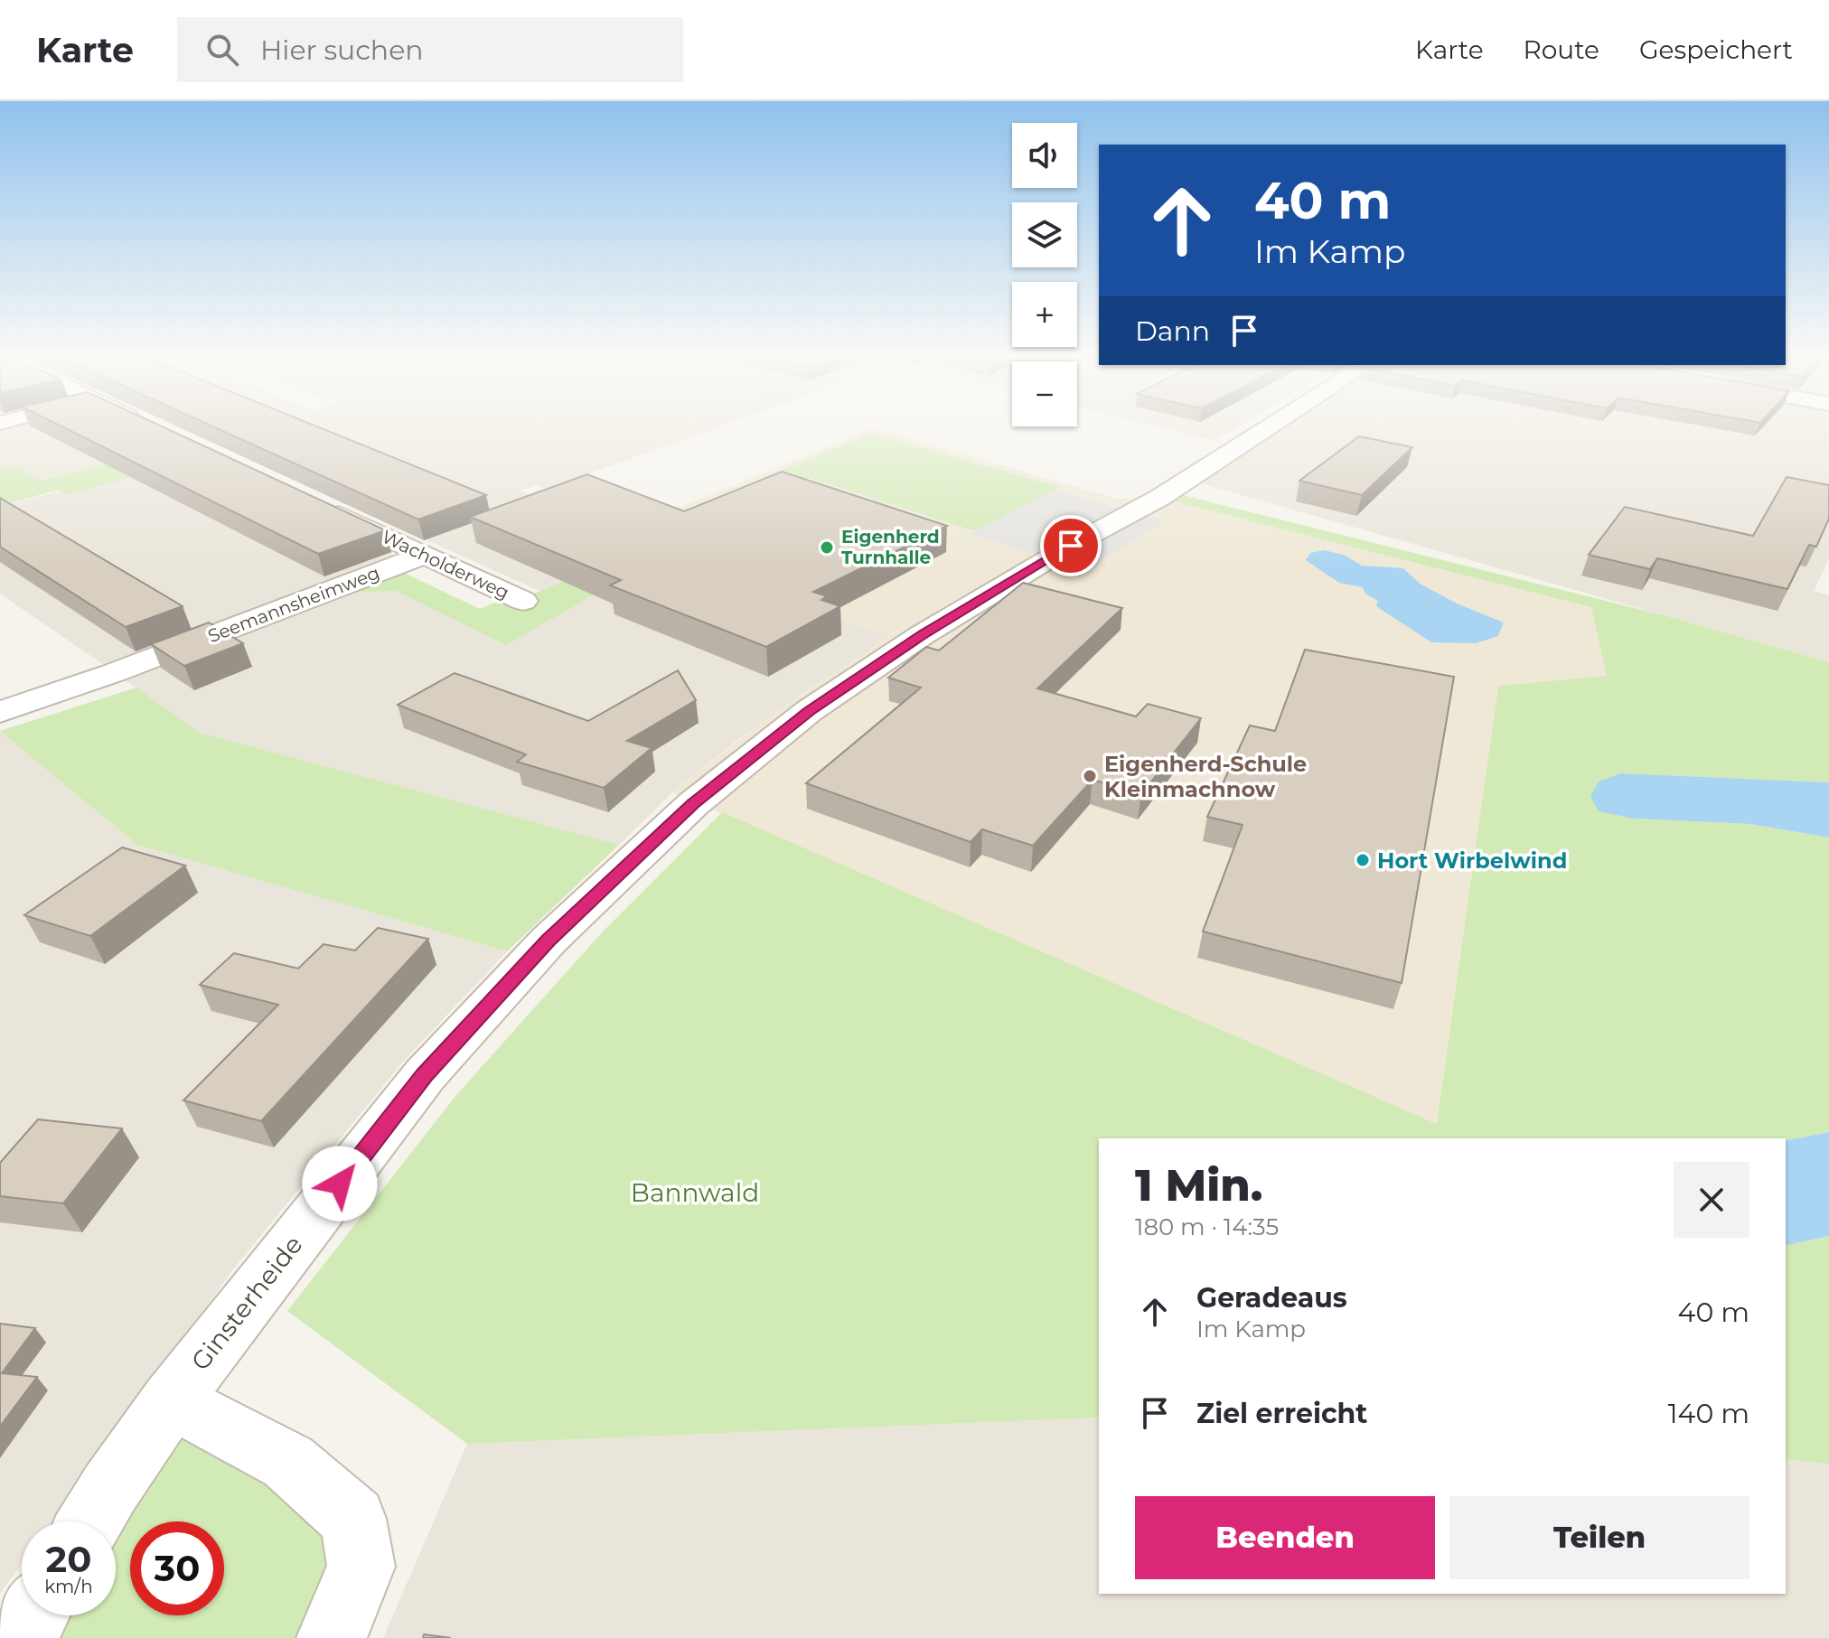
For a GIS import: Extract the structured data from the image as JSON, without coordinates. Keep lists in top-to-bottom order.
{
  "streets": {
    "street": ["Wacholderweg", "Seemannsheimweg", "Ginsterheide"]
  },
  "crossings": [
    ["Wacholderweg", "Seemannsheimweg"]
  ],
  "parks": ["Bannwald"],
  "places": ["Eigenherd Turnhalle", "Eigenherd-Schule Kleinmachnow", "Hort Wirbelwind"],
  "page": {
    "header": "Karte",
    "search": "Hier suchen",
    "nav": ["Karte", "Route", "Gespeichert"],
    "map_buttons": ["+", "−"],
    "turn": ["40 m", "Im Kamp"],
    "then": "Dann",
    "heading": ["1 Min.", "180 m · 14:35"],
    "list": [
      {
        "name": "Geradeaus",
        "note": "Im Kamp",
        "value": "40 m"
      },
      {
        "name": "Ziel erreicht",
        "value": "140 m"
      }
    ],
    "buttons": ["Beenden", "Teilen"],
    "speed": "20 km/h",
    "limit": "30"
  }
}
